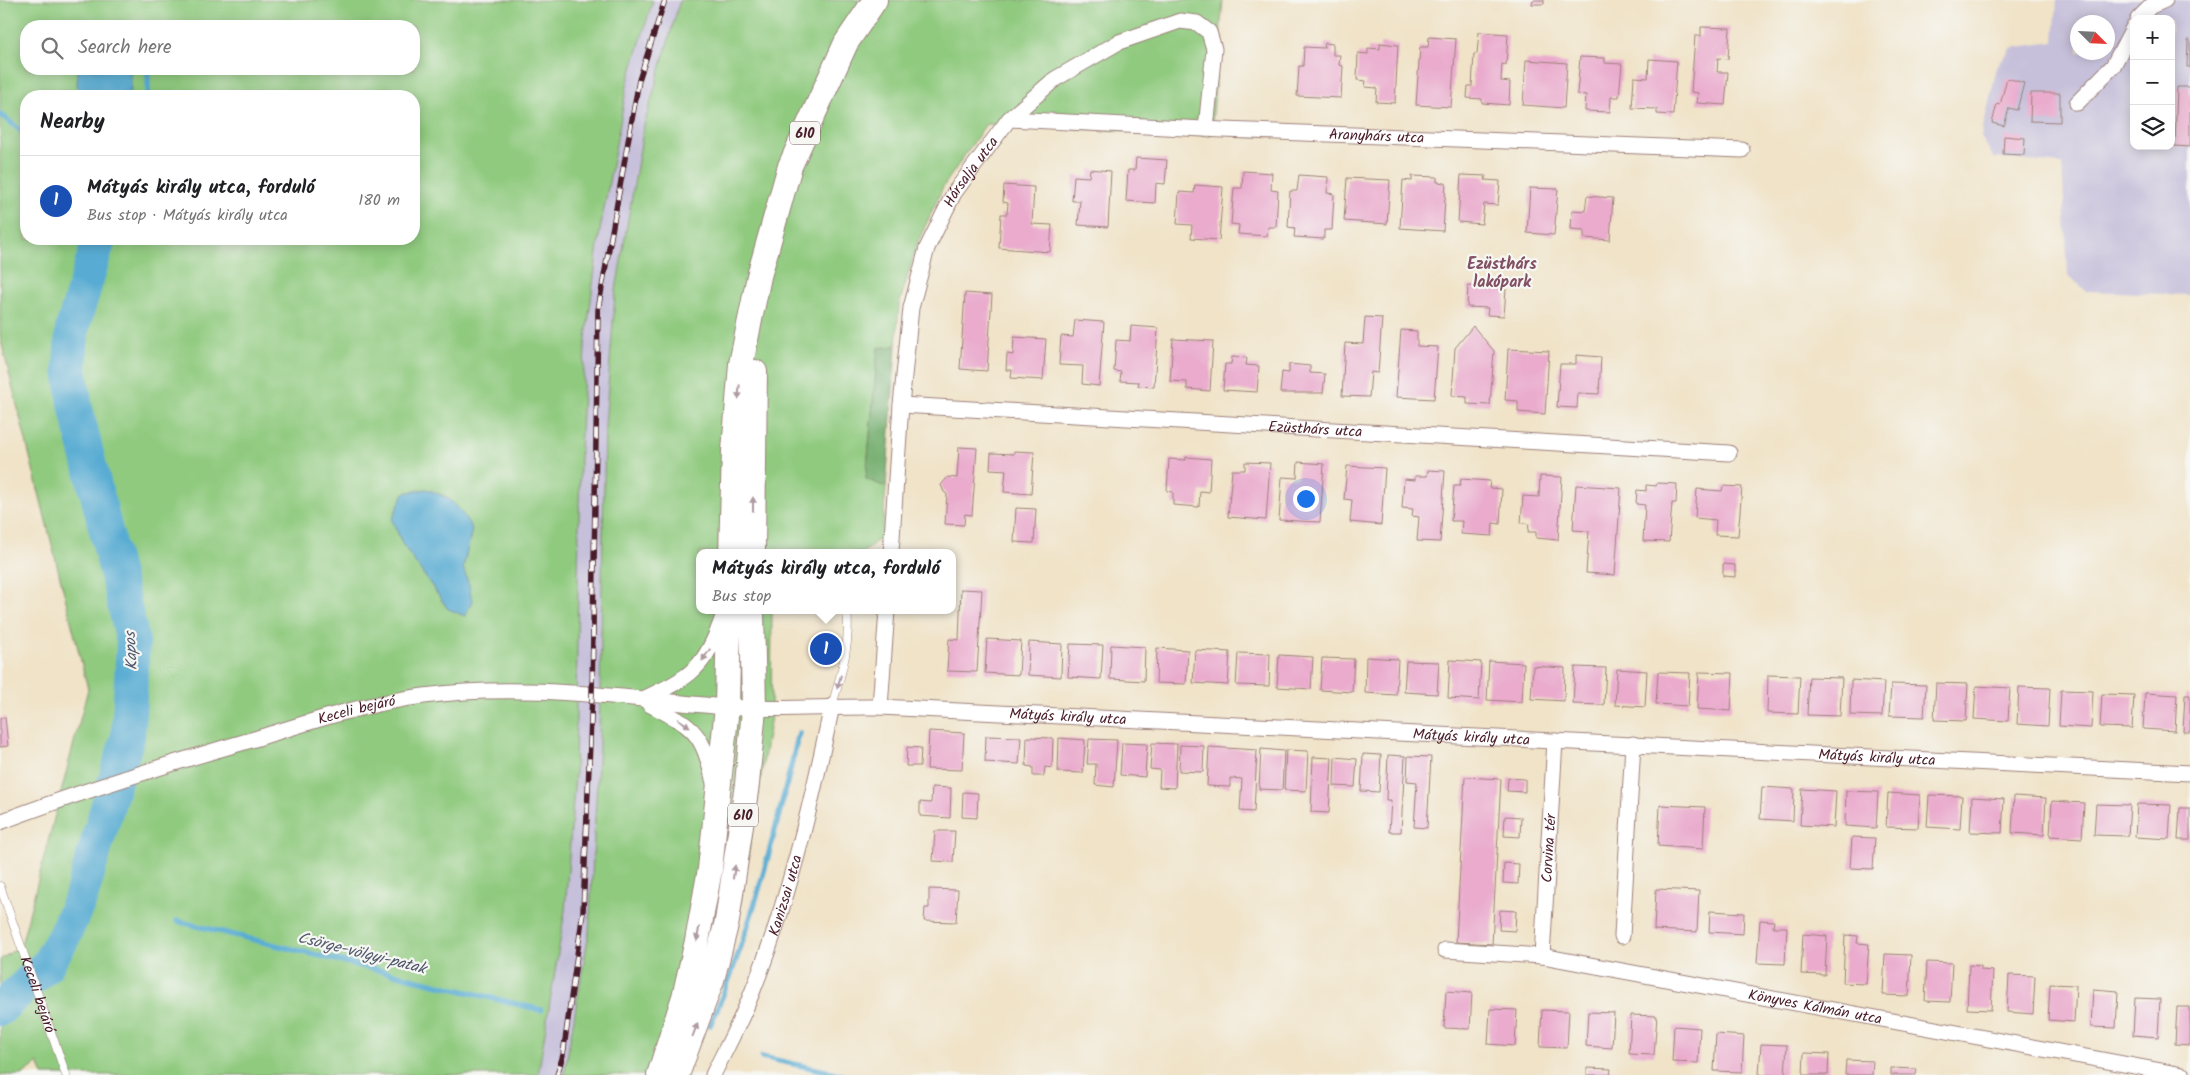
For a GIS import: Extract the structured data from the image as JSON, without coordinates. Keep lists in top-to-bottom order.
{
  "streets": {
    "main road": ["610"],
    "street": [
      "Aranyhárs utca",
      "Hársalja utca",
      "Ezüsthárs utca",
      "Keceli bejáró",
      "Mátyás király utca",
      "Corvina tér",
      "Kanizsai utca",
      "Könyves Kálmán utca"
    ]
  },
  "crossings": [
    ["610", "Keceli bejáró"],
    ["610", "Mátyás király utca"],
    ["Aranyhárs utca", "Hársalja utca"],
    ["Hársalja utca", "Ezüsthárs utca"],
    ["Keceli bejáró", "Mátyás király utca"],
    ["Mátyás király utca", "Corvina tér"],
    ["Mátyás király utca", "Kanizsai utca"],
    ["Corvina tér", "Könyves Kálmán utca"]
  ],
  "districts": ["Ezüsthárs lakópark"],
  "water": ["Kapos", "Csörge-völgyi-patak"],
  "north": "bottom right",
  "page": {
    "map_buttons": ["+", "−"],
    "search": "Search here",
    "heading": "Nearby",
    "list": [
      {
        "mark": "1",
        "name": "Mátyás király utca, forduló",
        "note": "Bus stop · Mátyás király utca",
        "value": "180 m"
      }
    ],
    "popup": ["Mátyás király utca, forduló", "Bus stop"],
    "pins": "1"
  }
}
